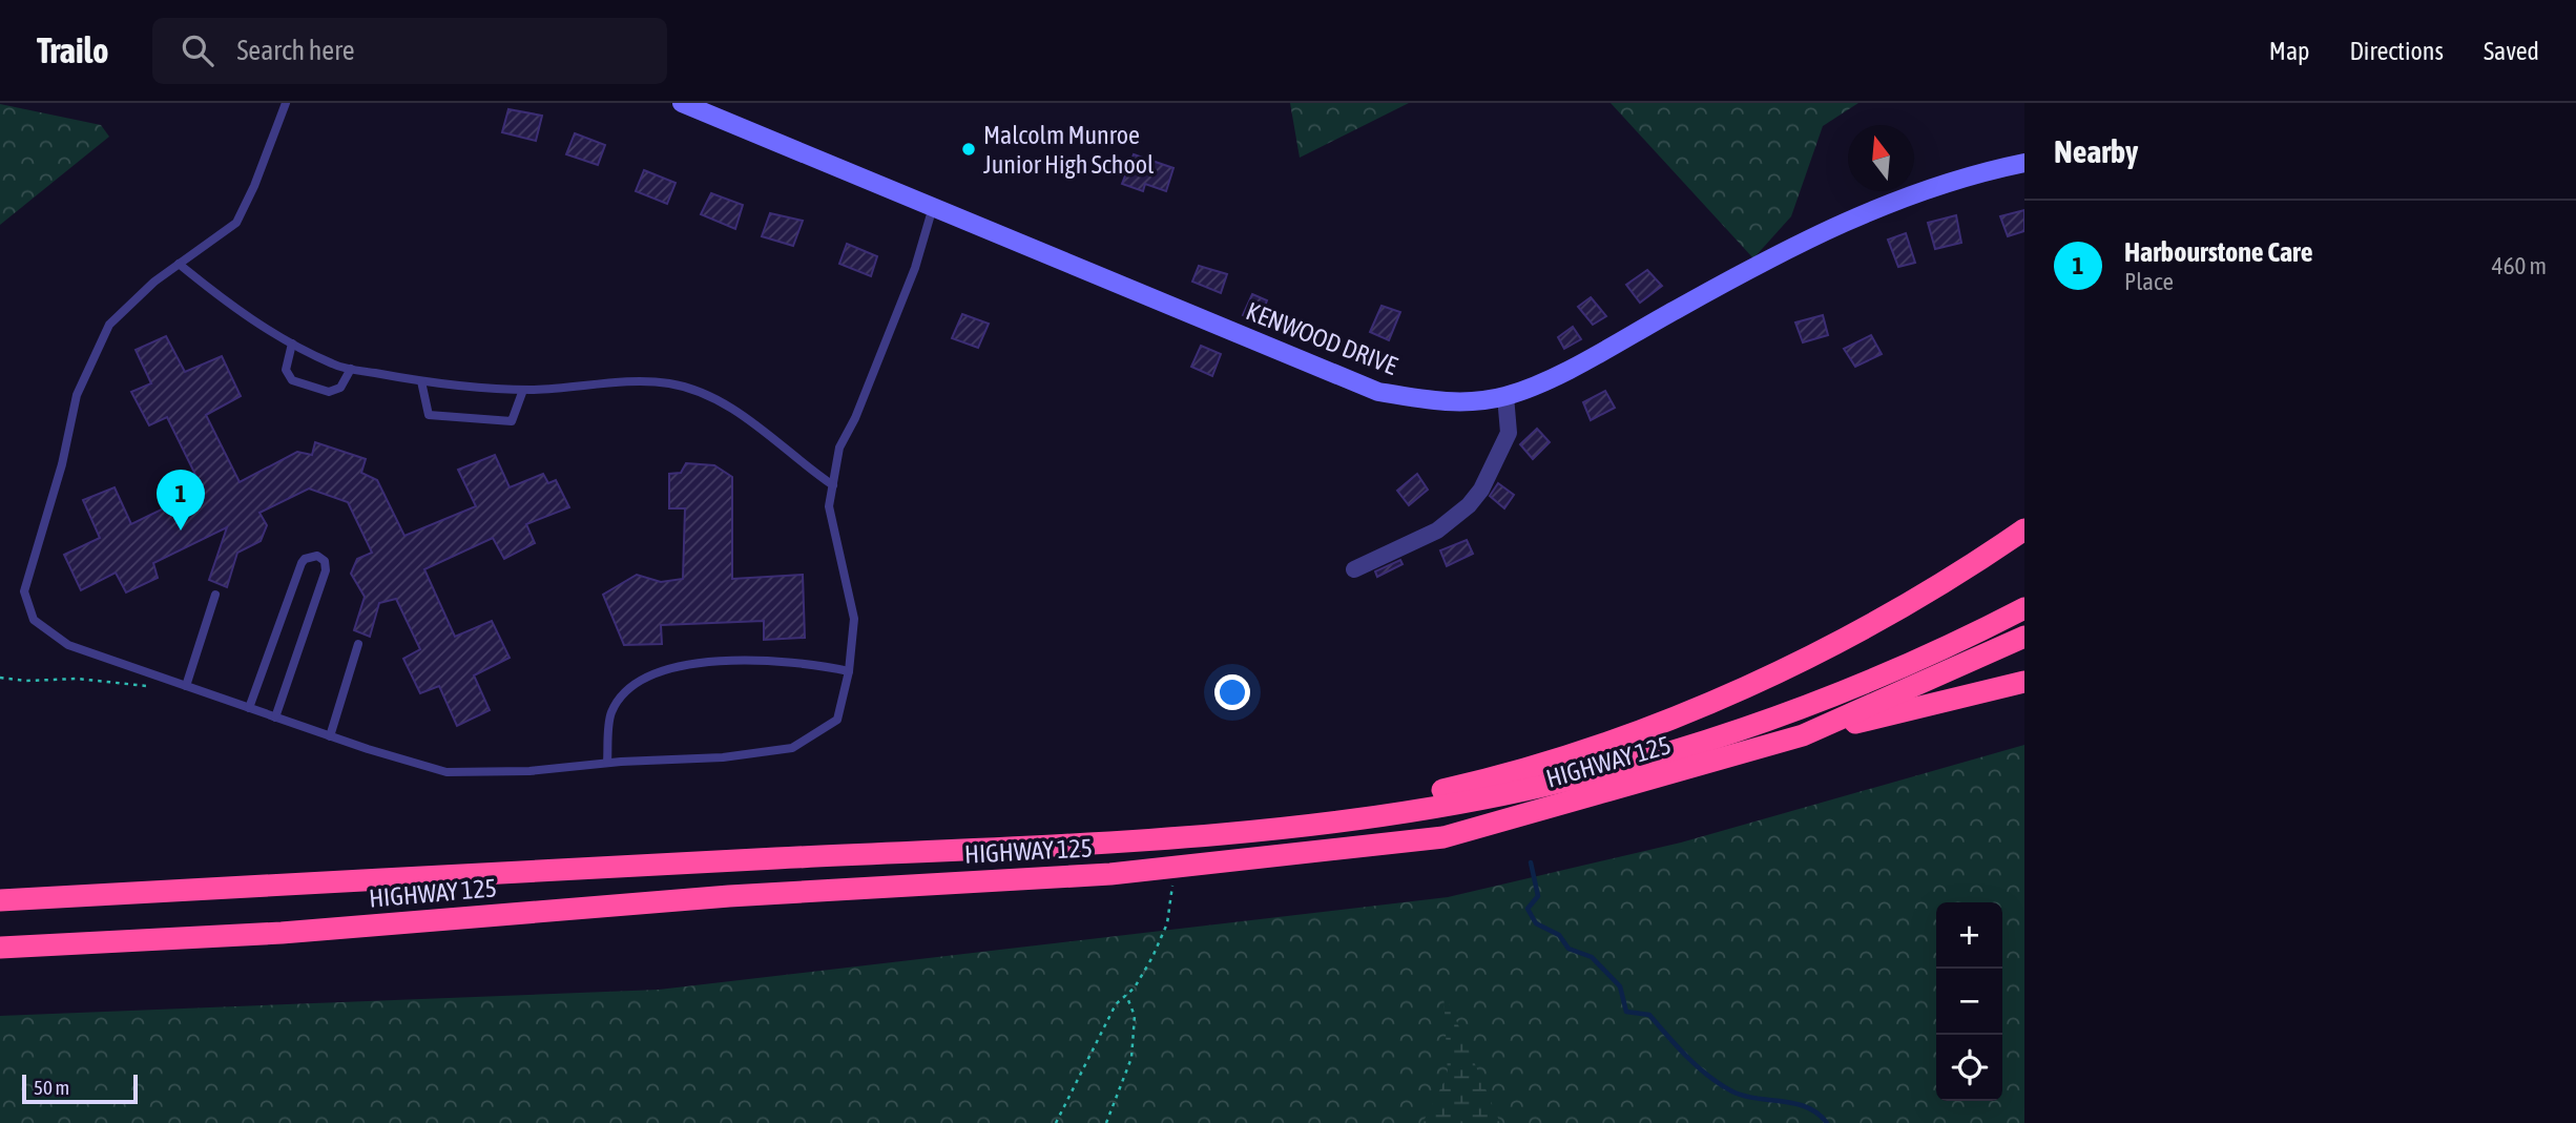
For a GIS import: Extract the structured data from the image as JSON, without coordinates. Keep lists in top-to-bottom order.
{
  "streets": {
    "highway": ["HIGHWAY 125"],
    "street": ["KENWOOD DRIVE"]
  },
  "places": ["Malcolm Munroe Junior High School"],
  "scale_bar": "50 m",
  "north": "top",
  "page": {
    "header": "Trailo",
    "search": "Search here",
    "nav": ["Map", "Directions", "Saved"],
    "heading": "Nearby",
    "list": [
      {
        "mark": "1",
        "name": "Harbourstone Care",
        "note": "Place",
        "value": "460 m"
      }
    ],
    "pins": "1",
    "map_buttons": ["+", "−"],
    "scale": "50 m"
  }
}
